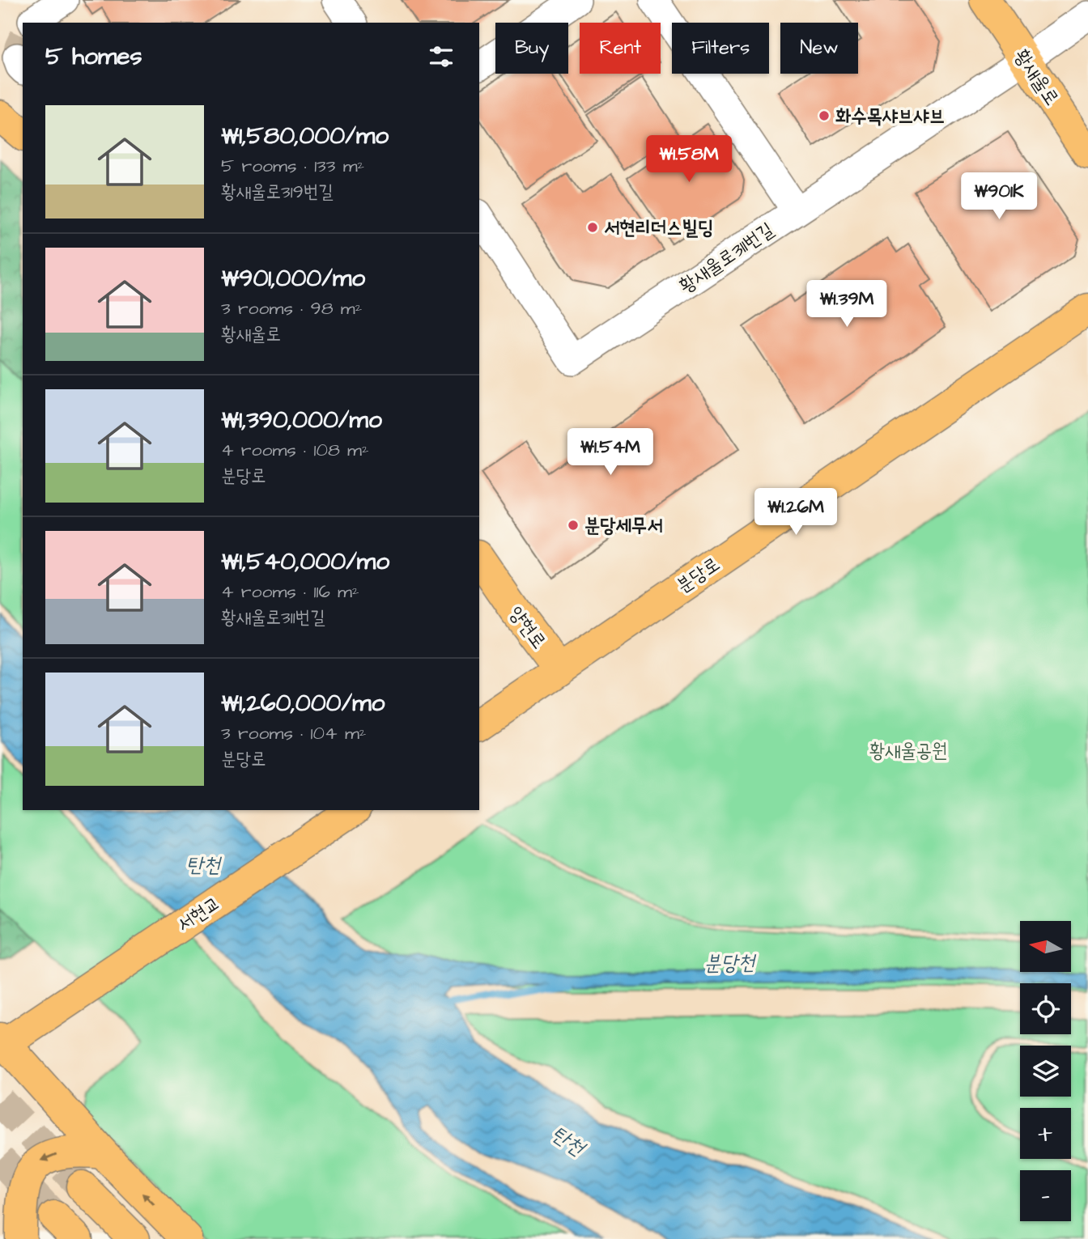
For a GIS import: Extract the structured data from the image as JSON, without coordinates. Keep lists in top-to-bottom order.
{
  "streets": {
    "main road": [
      "황새울로",
      "분당로",
      "양현로",
      "서현교"
    ],
    "street": ["황새울로311번길"]
  },
  "crossings": [
    ["황새울로", "황새울로311번길"],
    ["분당로", "양현로"]
  ],
  "water": ["탄천", "분당천"],
  "parks": ["황새울공원"],
  "places": ["화수목샤브샤브", "서현리더스빌딩", "분당세무서"],
  "north": "left",
  "page": {
    "chip": [
      "Buy",
      "Rent",
      "Filters",
      "New"
    ],
    "heading": "5 homes",
    "list": [
      {
        "name": "₩1,580,000/mo",
        "note": "5 rooms · 133 m² · 황새울로319번길"
      },
      {
        "name": "₩901,000/mo",
        "note": "3 rooms · 98 m² · 황새울로"
      },
      {
        "name": "₩1,390,000/mo",
        "note": "4 rooms · 108 m² · 분당로"
      },
      {
        "name": "₩1,540,000/mo",
        "note": "4 rooms · 116 m² · 황새울로311번길"
      },
      {
        "name": "₩1,260,000/mo",
        "note": "3 rooms · 104 m² · 분당로"
      }
    ],
    "price": [
      "₩1.58M",
      "₩901K",
      "₩1.39M",
      "₩1.54M",
      "₩1.26M"
    ],
    "map_buttons": ["+", "−"]
  }
}
